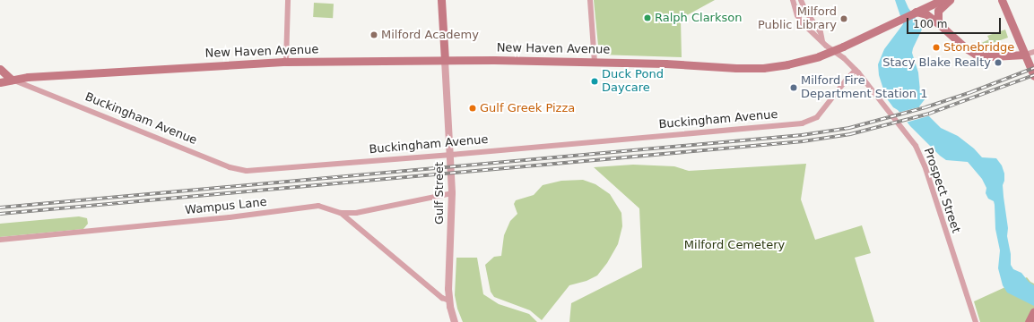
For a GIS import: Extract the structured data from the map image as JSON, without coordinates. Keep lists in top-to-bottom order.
{
  "streets": {
    "main road": ["New Haven Avenue", "Buckingham Avenue", "Gulf Street"],
    "street": ["Prospect Street", "Wampus Lane"]
  },
  "crossings": [
    ["New Haven Avenue", "Buckingham Avenue"],
    ["New Haven Avenue", "Prospect Street"],
    ["New Haven Avenue", "Gulf Street"],
    ["Buckingham Avenue", "Prospect Street"],
    ["Buckingham Avenue", "Gulf Street"],
    ["Gulf Street", "Wampus Lane"]
  ],
  "parks": ["Milford Cemetery"],
  "places": [
    "Ralph Clarkson",
    "Milford Public Library",
    "Milford Academy",
    "Stonebridge",
    "Stacy Blake Realty",
    "Duck Pond Daycare",
    "Milford Fire Department Station 1",
    "Gulf Greek Pizza"
  ],
  "scale_bar": "100 m"
}
